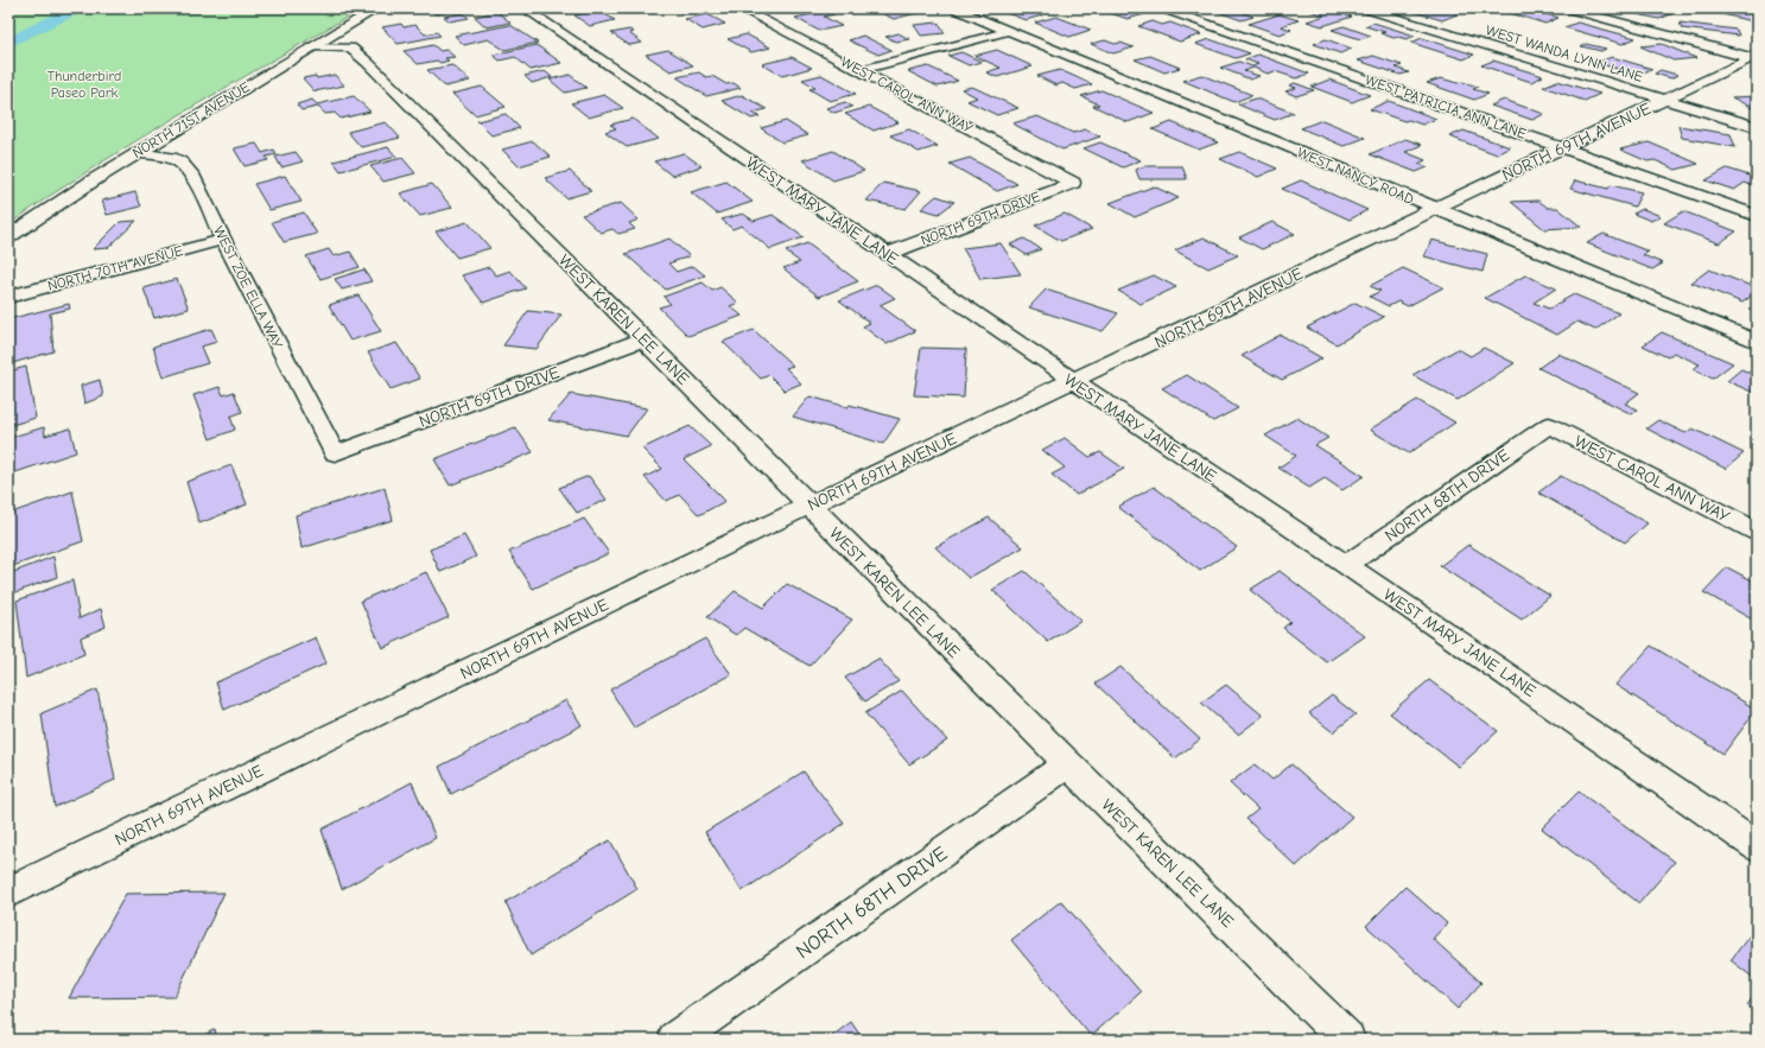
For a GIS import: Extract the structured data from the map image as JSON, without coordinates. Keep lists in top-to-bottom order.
{
  "streets": {
    "street": [
      "WEST WANDA LYNN LANE",
      "WEST CAROL ANN WAY",
      "WEST PATRICIA ANN LANE",
      "NORTH 71ST AVENUE",
      "NORTH 69TH AVENUE",
      "WEST NANCY ROAD",
      "WEST MARY JANE LANE",
      "NORTH 69TH DRIVE",
      "NORTH 70TH AVENUE",
      "WEST ZOE ELLA WAY",
      "WEST KAREN LEE LANE",
      "NORTH 68TH DRIVE"
    ]
  },
  "crossings": [
    ["WEST WANDA LYNN LANE", "NORTH 69TH AVENUE"],
    ["WEST CAROL ANN WAY", "NORTH 69TH DRIVE"],
    ["WEST CAROL ANN WAY", "NORTH 68TH DRIVE"],
    ["WEST PATRICIA ANN LANE", "NORTH 69TH AVENUE"],
    ["NORTH 71ST AVENUE", "WEST ZOE ELLA WAY"],
    ["NORTH 71ST AVENUE", "WEST KAREN LEE LANE"],
    ["NORTH 69TH AVENUE", "WEST NANCY ROAD"],
    ["NORTH 69TH AVENUE", "WEST MARY JANE LANE"],
    ["NORTH 69TH AVENUE", "WEST KAREN LEE LANE"],
    ["WEST MARY JANE LANE", "NORTH 69TH DRIVE"],
    ["WEST MARY JANE LANE", "NORTH 68TH DRIVE"],
    ["NORTH 69TH DRIVE", "WEST ZOE ELLA WAY"],
    ["NORTH 69TH DRIVE", "WEST KAREN LEE LANE"],
    ["NORTH 70TH AVENUE", "WEST ZOE ELLA WAY"],
    ["WEST KAREN LEE LANE", "NORTH 68TH DRIVE"]
  ],
  "parks": ["Thunderbird Paseo Park"]
}
